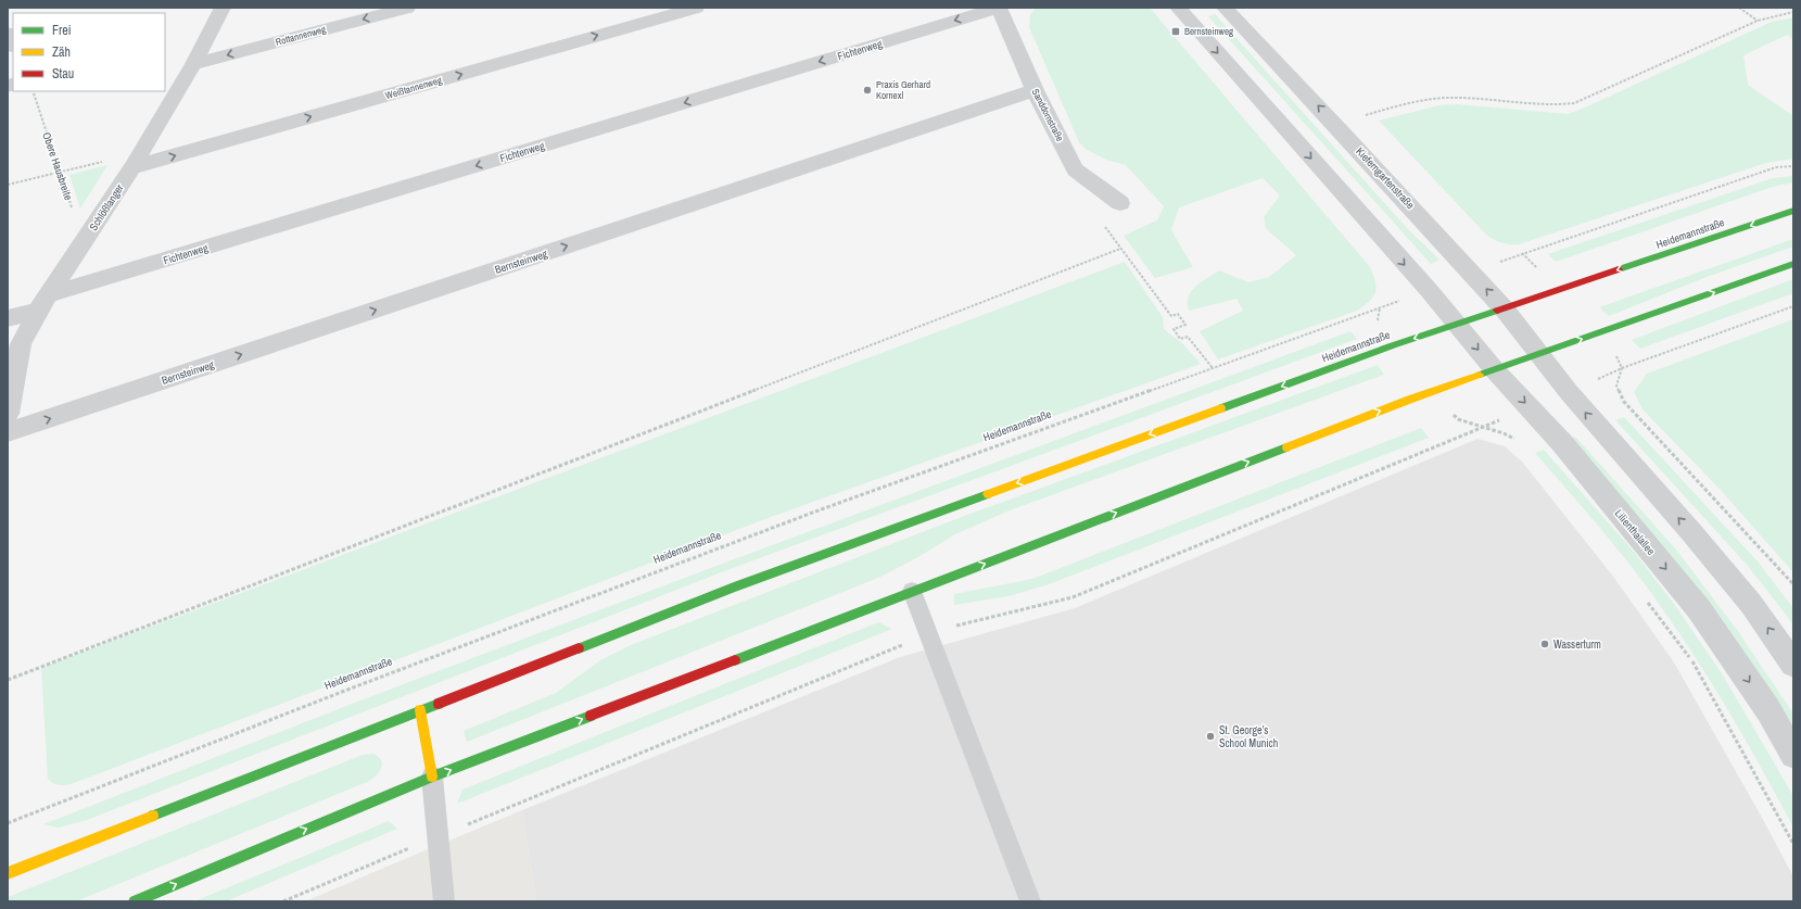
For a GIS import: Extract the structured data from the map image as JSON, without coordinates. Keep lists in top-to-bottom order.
{
  "streets": {
    "main road": ["Heidemannstraße"],
    "street": [
      "Rottannenweg",
      "Fichtenweg",
      "Weißtannenweg",
      "Sanddornstraße",
      "Kieferngartenstraße",
      "Schlößlanger",
      "Bernsteinweg",
      "Lilienthalallee"
    ],
    "path": ["Obere Hausbreite"]
  },
  "crossings": [
    ["Rottannenweg", "Schlößlanger"],
    ["Fichtenweg", "Sanddornstraße"],
    ["Fichtenweg", "Schlößlanger"],
    ["Weißtannenweg", "Schlößlanger"],
    ["Sanddornstraße", "Bernsteinweg"],
    ["Obere Hausbreite", "Schlößlanger"],
    ["Kieferngartenstraße", "Heidemannstraße"],
    ["Heidemannstraße", "Lilienthalallee"]
  ],
  "one_way": [
    "Rottannenweg",
    "Fichtenweg",
    "Weißtannenweg",
    "Bernsteinweg"
  ],
  "places": {
    "transit": ["Bernsteinweg"],
    "other": ["Praxis Gerhard Kornexl", "Wasserturm", "St. George’s School Munich"]
  },
  "legend": ["Frei", "Zäh", "Stau"]
}
